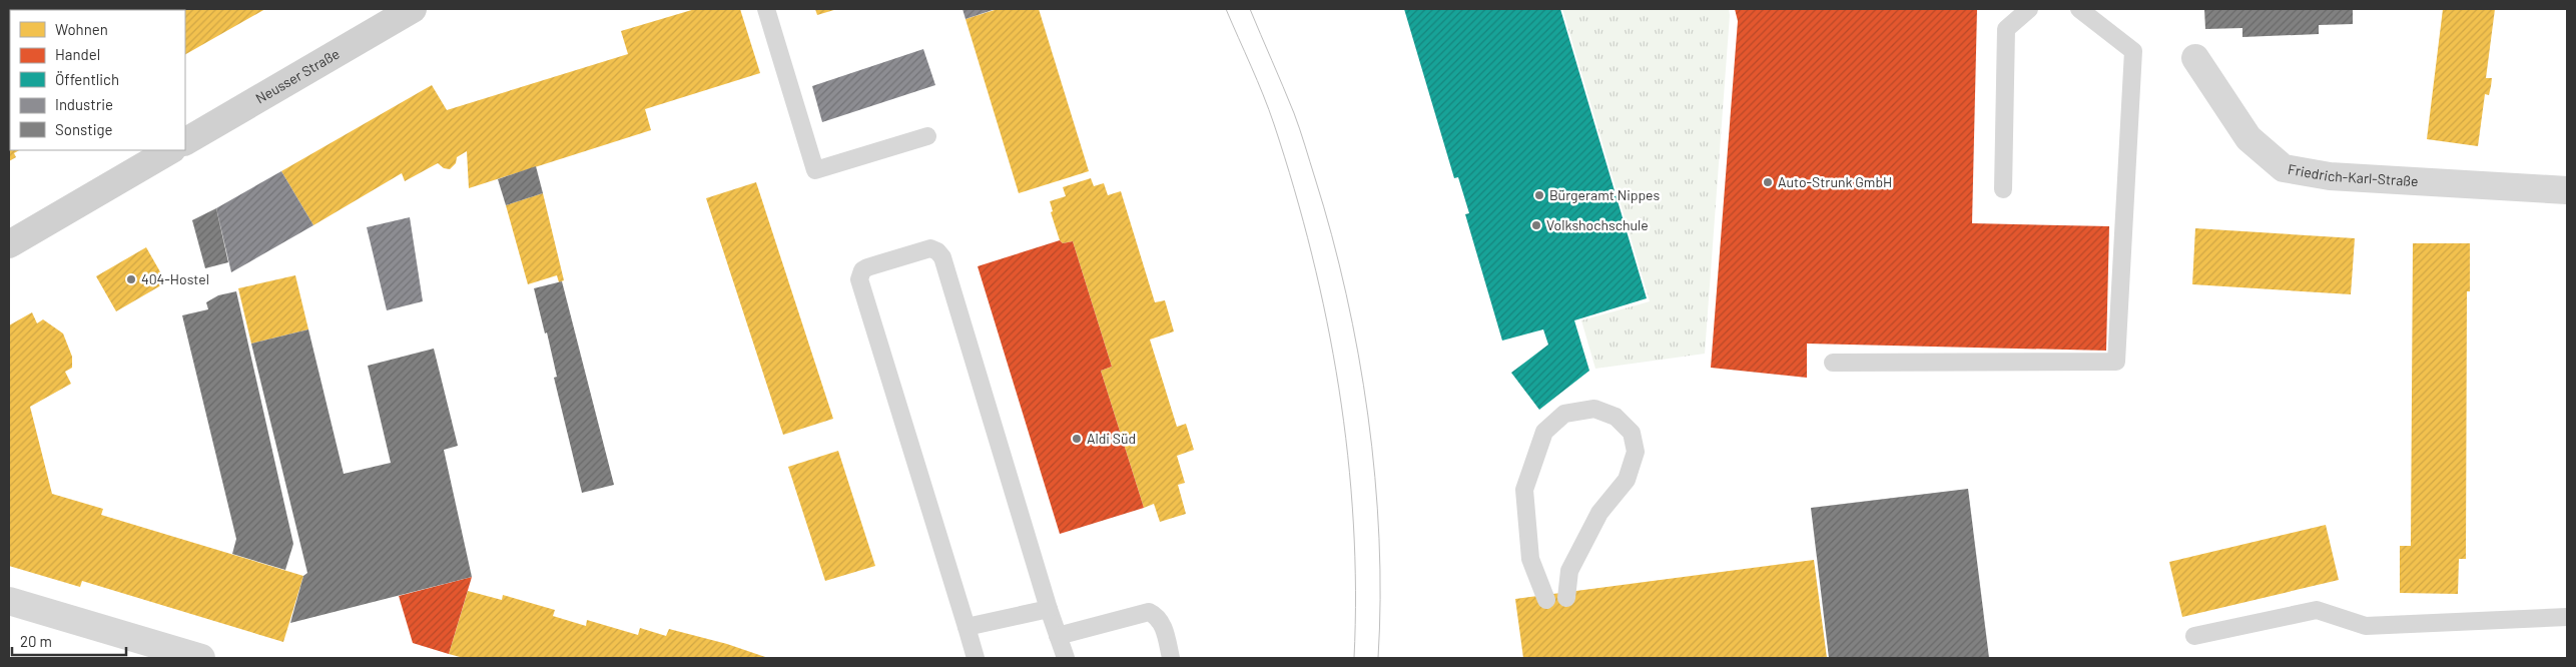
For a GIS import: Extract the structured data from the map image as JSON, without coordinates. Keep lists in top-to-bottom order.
{
  "streets": {
    "main road": ["Neusser Straße"],
    "street": ["Friedrich-Karl-Straße"]
  },
  "places": [
    "Auto-Strunk GmbH",
    "Bürgeramt Nippes",
    "Volkshochschule",
    "404-Hostel",
    "Aldi Süd"
  ],
  "legend": [
    "Wohnen",
    "Handel",
    "Öffentlich",
    "Industrie",
    "Sonstige"
  ],
  "scale_bar": "20 m"
}
